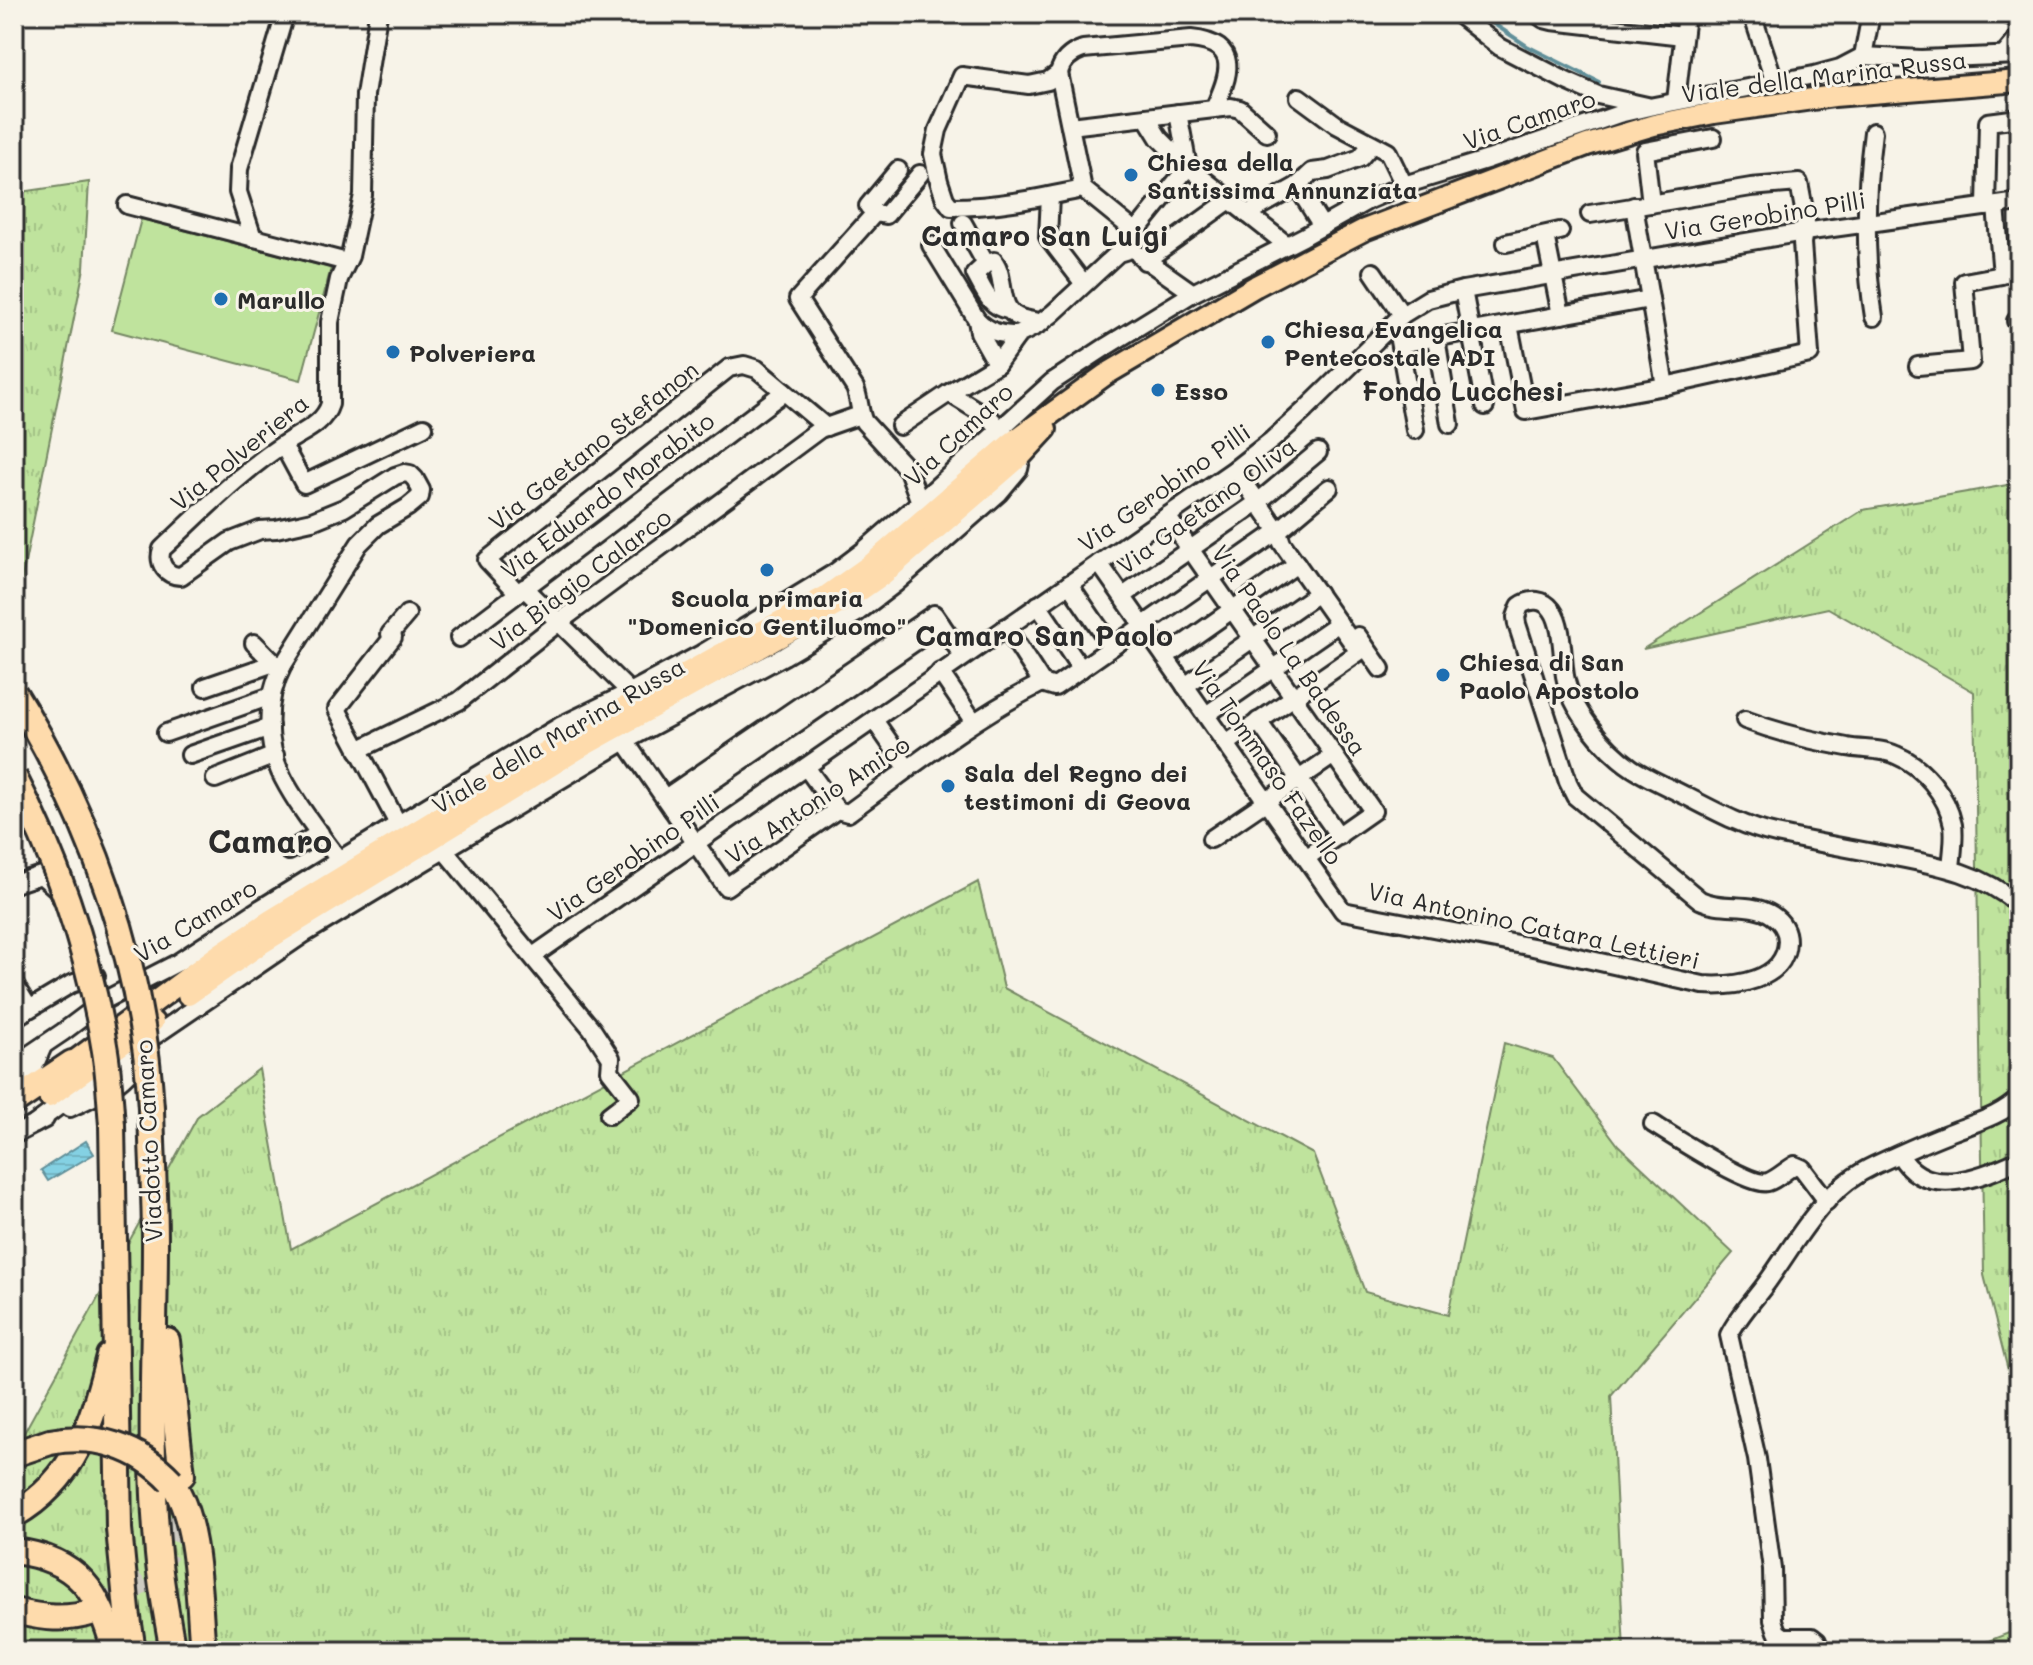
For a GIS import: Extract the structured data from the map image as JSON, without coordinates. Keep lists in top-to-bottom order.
{
  "streets": {
    "highway": ["Viadotto Camaro"],
    "main road": ["Viale della Marina Russa"],
    "street": [
      "Via Camaro",
      "Via Gerobino Pilli",
      "Via Gaetano Stefanon",
      "Via Polveriera",
      "Via Eduardo Morabito",
      "Via Gaetano Oliva",
      "Via Biagio Calarco",
      "Via Paolo La Badessa",
      "Via Tommaso Fazello",
      "Via Antonio Amico",
      "Via Antonino Catara Lettieri"
    ]
  },
  "crossings": [
    ["Viale della Marina Russa", "Via Camaro"],
    ["Via Camaro", "Via Polveriera"],
    ["Via Gerobino Pilli", "Via Paolo La Badessa"],
    ["Via Gerobino Pilli", "Via Tommaso Fazello"],
    ["Via Gerobino Pilli", "Via Antonio Amico"],
    ["Via Gaetano Stefanon", "Via Eduardo Morabito"],
    ["Via Gaetano Oliva", "Via Paolo La Badessa"],
    ["Via Gaetano Oliva", "Via Tommaso Fazello"],
    ["Via Paolo La Badessa", "Via Antonio Amico"],
    ["Via Tommaso Fazello", "Via Antonio Amico"],
    ["Via Tommaso Fazello", "Via Antonino Catara Lettieri"]
  ],
  "districts": [
    "Camaro San Luigi",
    "Fondo Lucchesi",
    "Camaro San Paolo",
    "Camaro"
  ],
  "places": [
    "Chiesa della Santissima Annunziata",
    "Marullo",
    "Chiesa Evangelica Pentecostale ADI",
    "Polveriera",
    "Esso",
    "Scuola primaria \"Domenico Gentiluomo\"",
    "Chiesa di San Paolo Apostolo",
    "Sala del Regno dei testimoni di Geova"
  ]
}
